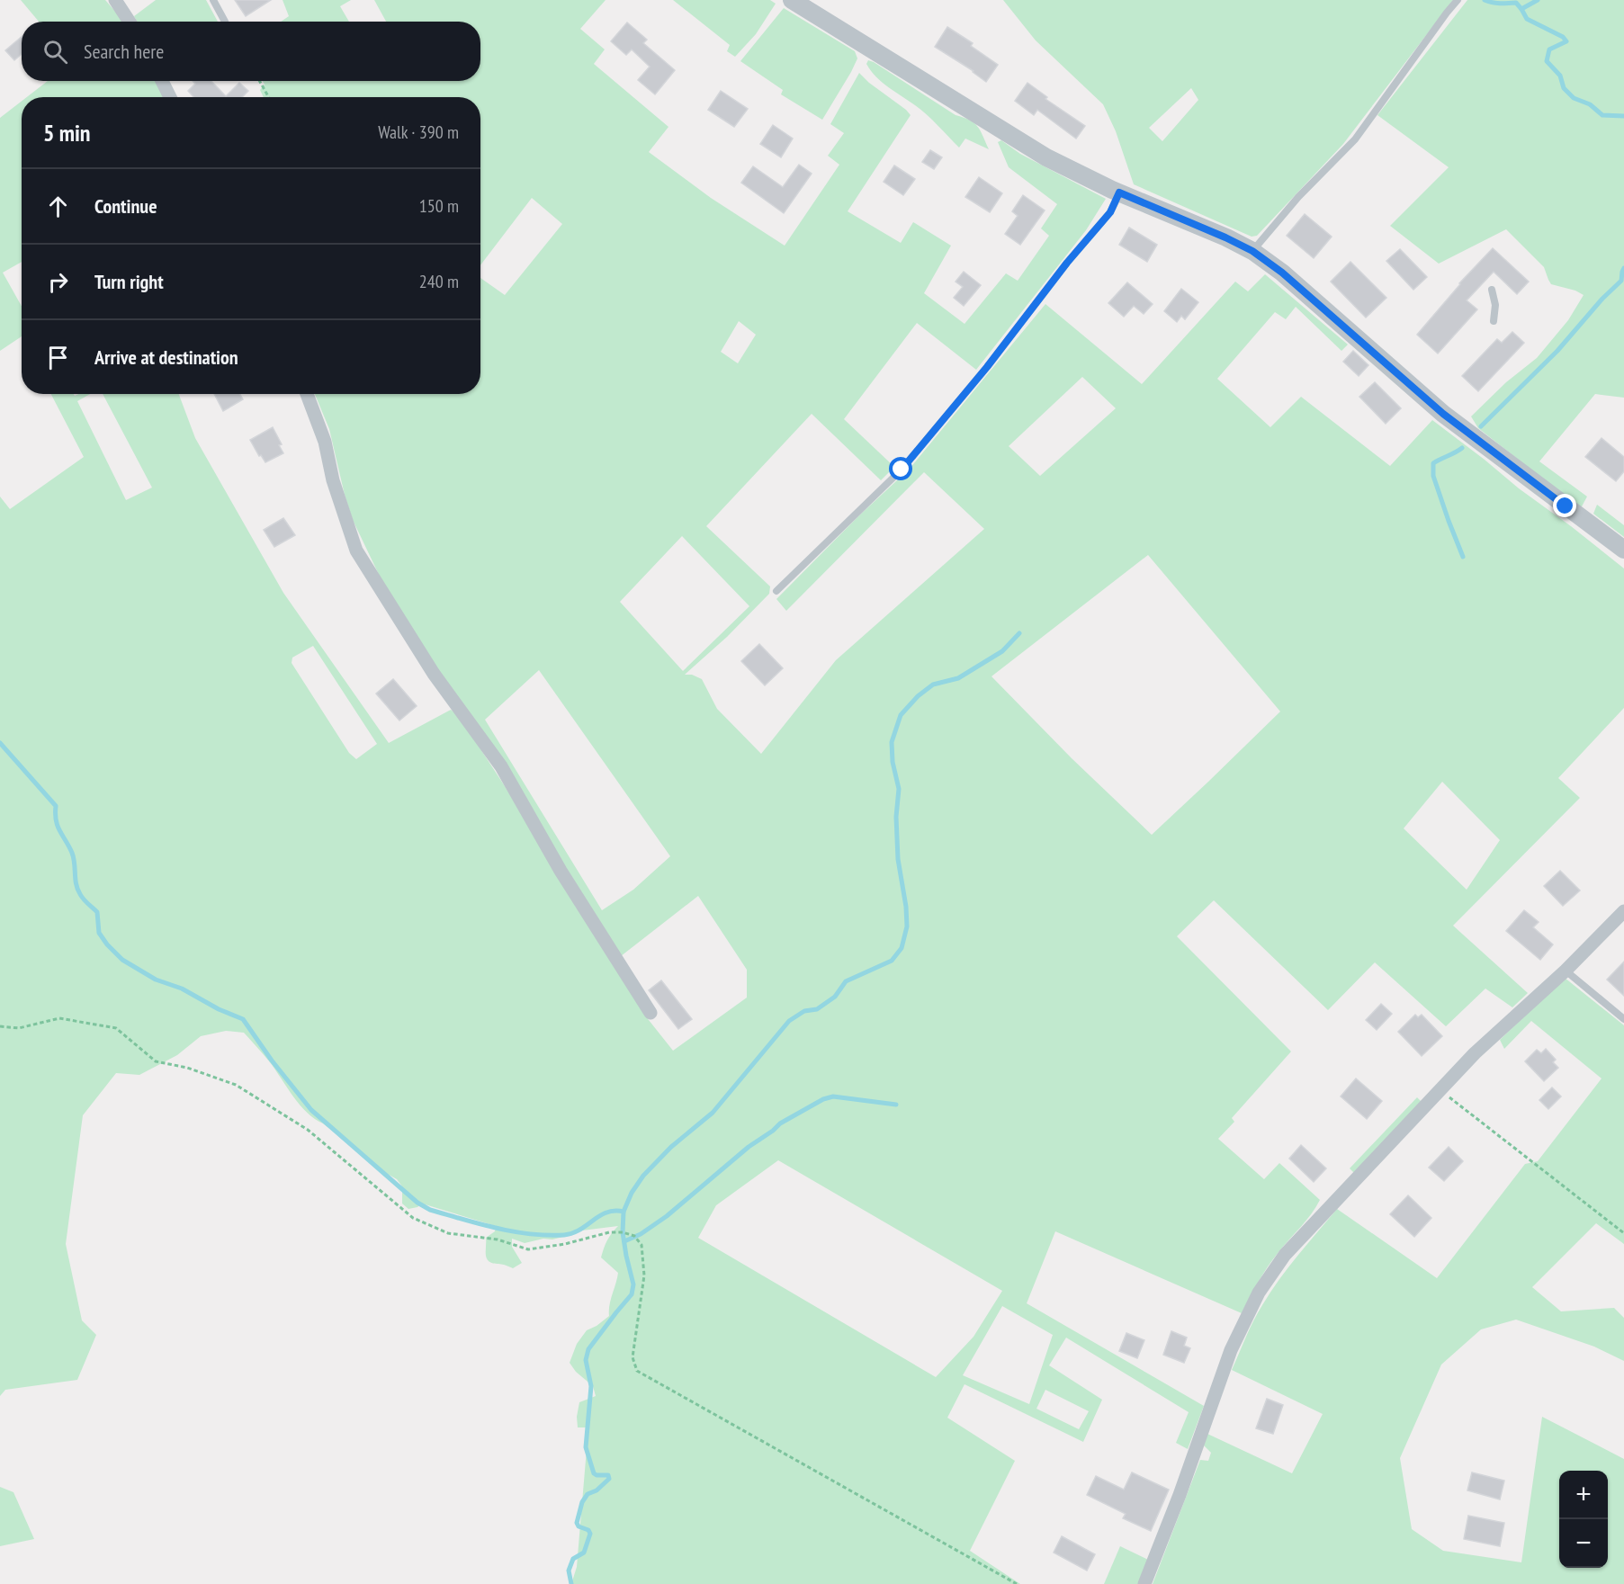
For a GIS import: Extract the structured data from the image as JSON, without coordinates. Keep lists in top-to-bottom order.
{
  "page": {
    "search": "Search here",
    "heading": ["5 min", "Walk · 390 m"],
    "list": [
      ["Continue", "150 m"],
      ["Turn right", "240 m"],
      "Arrive at destination"
    ],
    "map_buttons": ["+", "−"]
  }
}
